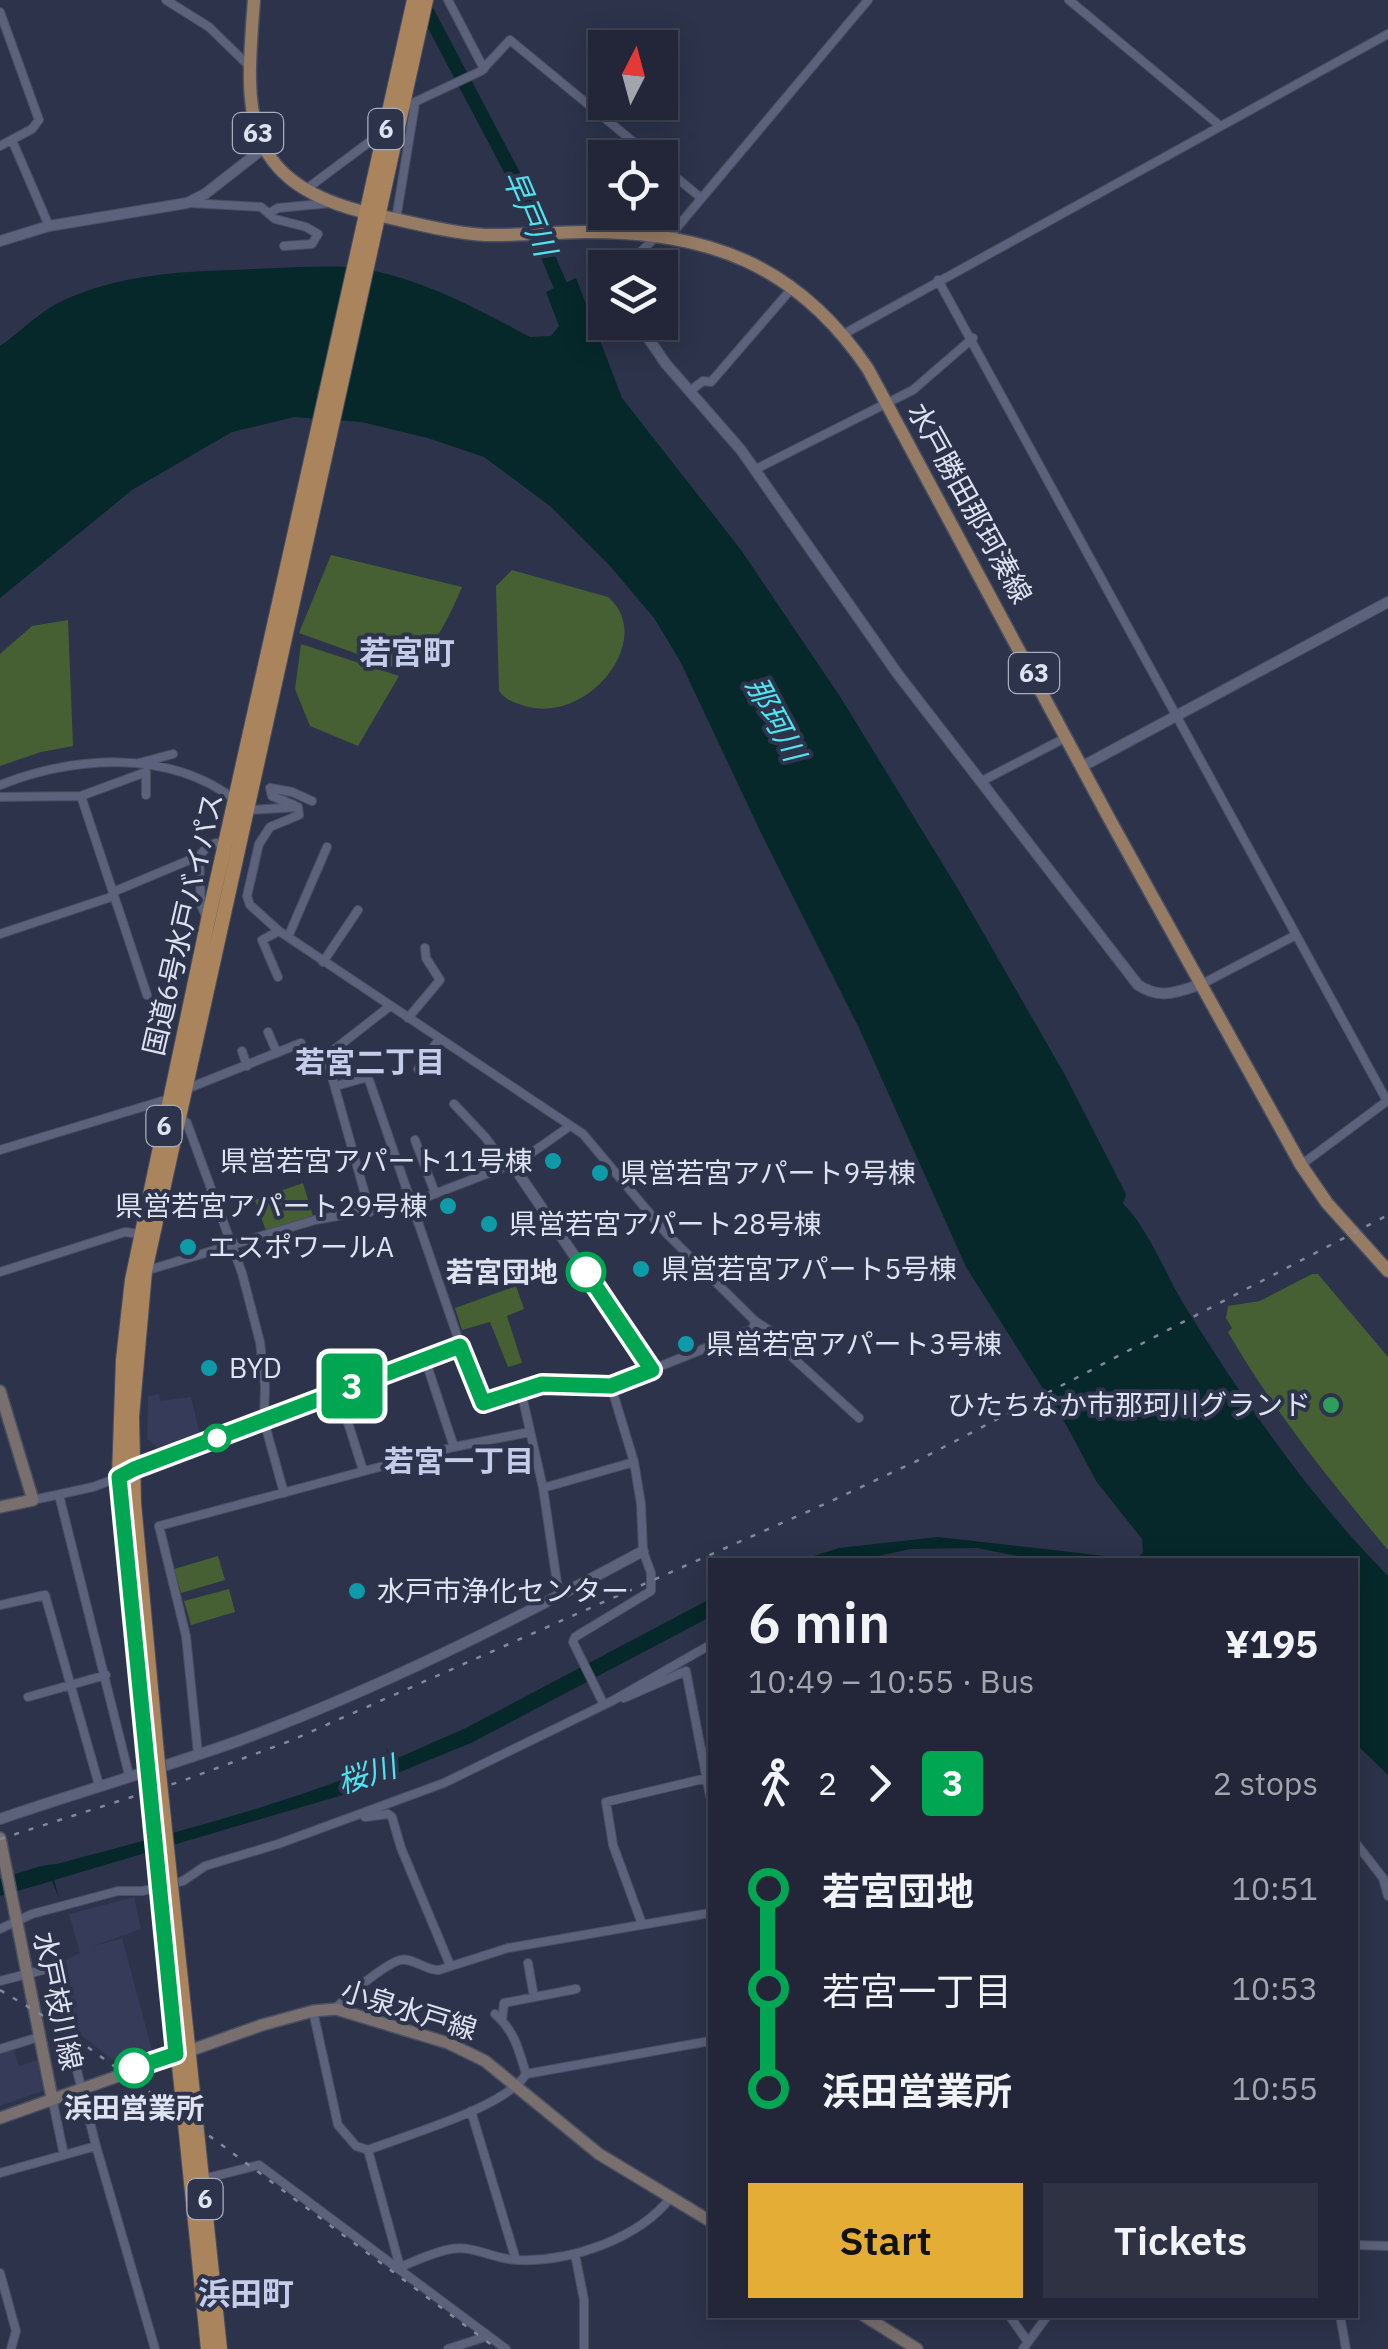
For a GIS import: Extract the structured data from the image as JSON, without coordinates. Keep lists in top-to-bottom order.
{
  "streets": {
    "highway": ["6", "国道6号水戸バイパス"],
    "main road": [
      "63",
      "水戸勝田那珂湊線",
      "水戸枝川線",
      "小泉水戸線"
    ]
  },
  "crossings": [
    ["国道6号水戸バイパス", "小泉水戸線"],
    ["水戸枝川線", "小泉水戸線"]
  ],
  "districts": [
    "若宮町",
    "若宮二丁目",
    "若宮一丁目",
    "浜田町"
  ],
  "water": ["早戸川", "那珂川", "桜川"],
  "places": [
    "県営若宮アパート11号棟",
    "県営若宮アパート9号棟",
    "県営若宮アパート29号棟",
    "県営若宮アパート28号棟",
    "エスポワールA",
    "県営若宮アパート5号棟",
    "若宮団地",
    "県営若宮アパート3号棟",
    "BYD",
    "ひたちなか市那珂川グランド",
    "水戸市浄化センター",
    "浜田営業所"
  ],
  "lines": ["bus line 3"],
  "north": "top",
  "page": {
    "on_map": "3",
    "heading": ["6 min", "10:49 – 10:55 · Bus", "¥195"],
    "legs": ["2", "3", "2 stops"],
    "list": [
      {
        "name": "若宮団地",
        "value": "10:51"
      },
      {
        "name": "若宮一丁目",
        "value": "10:53"
      },
      {
        "name": "浜田営業所",
        "value": "10:55"
      }
    ],
    "buttons": ["Start", "Tickets"]
  }
}
